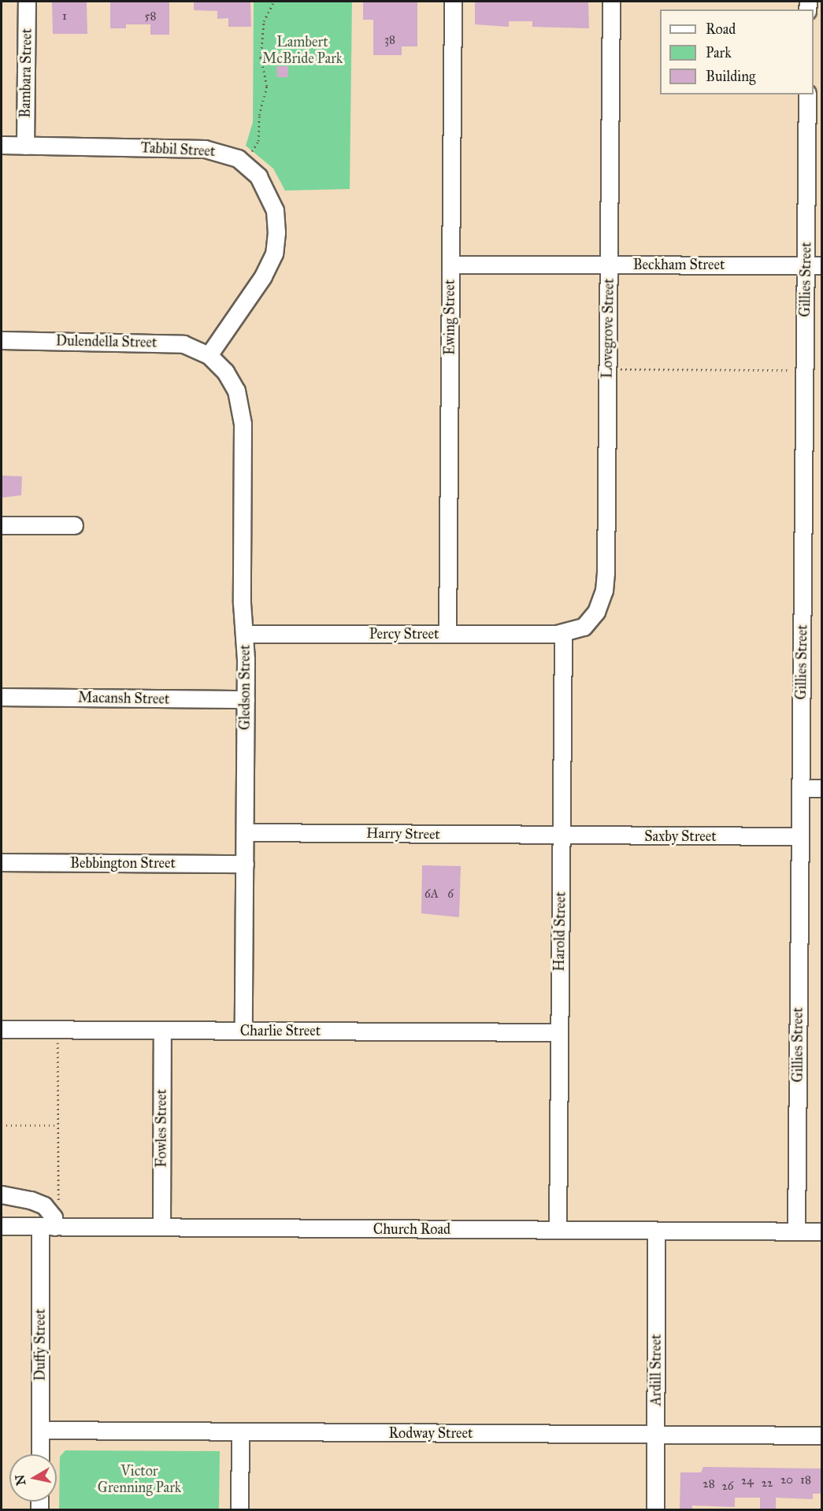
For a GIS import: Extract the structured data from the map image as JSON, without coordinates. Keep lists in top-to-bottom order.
{
  "streets": {
    "street": [
      "Bambara Street",
      "Tabbil Street",
      "Beckham Street",
      "Gillies Street",
      "Ewing Street",
      "Lovegrove Street",
      "Dulendella Street",
      "Percy Street",
      "Gledson Street",
      "Macansh Street",
      "Harry Street",
      "Saxby Street",
      "Bebbington Street",
      "Harold Street",
      "Charlie Street",
      "Fowles Street",
      "Church Road",
      "Duffy Street",
      "Ardill Street",
      "Rodway Street"
    ]
  },
  "crossings": [
    ["Bambara Street", "Tabbil Street"],
    ["Tabbil Street", "Dulendella Street"],
    ["Tabbil Street", "Gledson Street"],
    ["Beckham Street", "Gillies Street"],
    ["Beckham Street", "Ewing Street"],
    ["Beckham Street", "Lovegrove Street"],
    ["Gillies Street", "Saxby Street"],
    ["Gillies Street", "Church Road"],
    ["Ewing Street", "Percy Street"],
    ["Lovegrove Street", "Percy Street"],
    ["Lovegrove Street", "Harold Street"],
    ["Dulendella Street", "Gledson Street"],
    ["Percy Street", "Gledson Street"],
    ["Percy Street", "Harold Street"],
    ["Gledson Street", "Macansh Street"],
    ["Gledson Street", "Harry Street"],
    ["Gledson Street", "Bebbington Street"],
    ["Gledson Street", "Charlie Street"],
    ["Harry Street", "Saxby Street"],
    ["Harry Street", "Harold Street"],
    ["Saxby Street", "Harold Street"],
    ["Harold Street", "Charlie Street"],
    ["Harold Street", "Church Road"],
    ["Charlie Street", "Fowles Street"],
    ["Fowles Street", "Church Road"],
    ["Church Road", "Duffy Street"],
    ["Church Road", "Ardill Street"],
    ["Duffy Street", "Rodway Street"],
    ["Ardill Street", "Rodway Street"]
  ],
  "parks": ["Lambert McBride Park", "Victor Grenning Park"],
  "house_numbers": [
    "1",
    "58",
    "38",
    "6A",
    "6",
    "20",
    "18",
    "24",
    "22",
    "28",
    "26"
  ],
  "legend": ["Road", "Park", "Building"],
  "north": "left"
}
